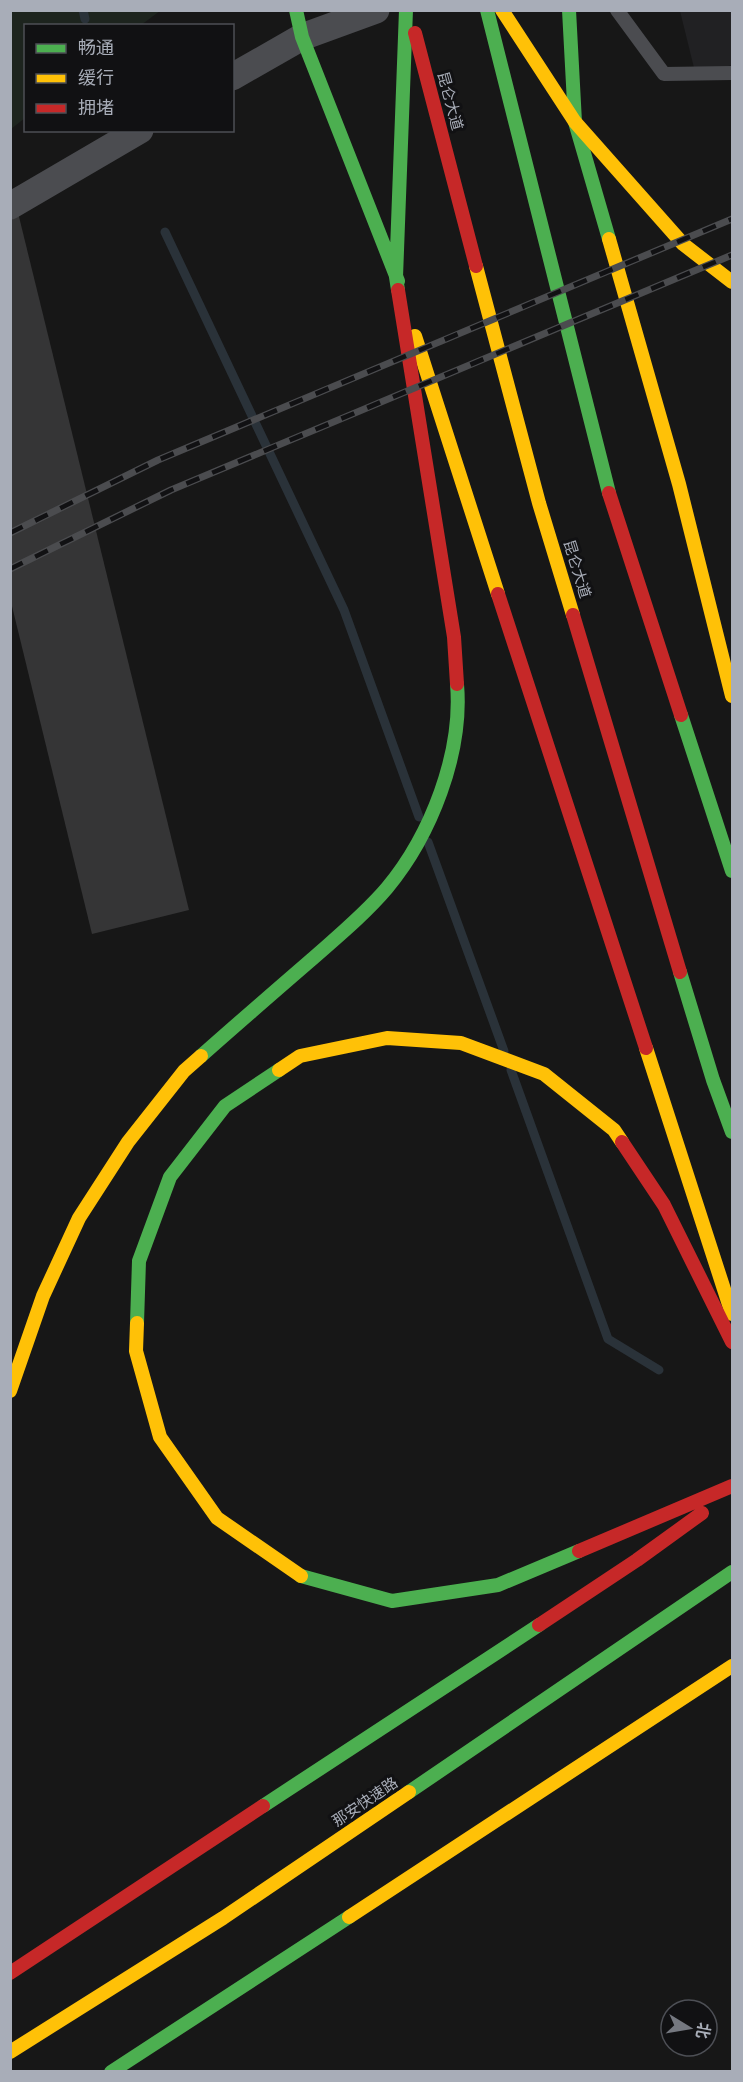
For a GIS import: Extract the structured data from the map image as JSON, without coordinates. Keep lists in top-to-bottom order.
{
  "streets": {
    "main road": ["昆仑大道", "那安快速路"]
  },
  "legend": ["畅通", "缓行", "拥堵"],
  "north": "right"
}
